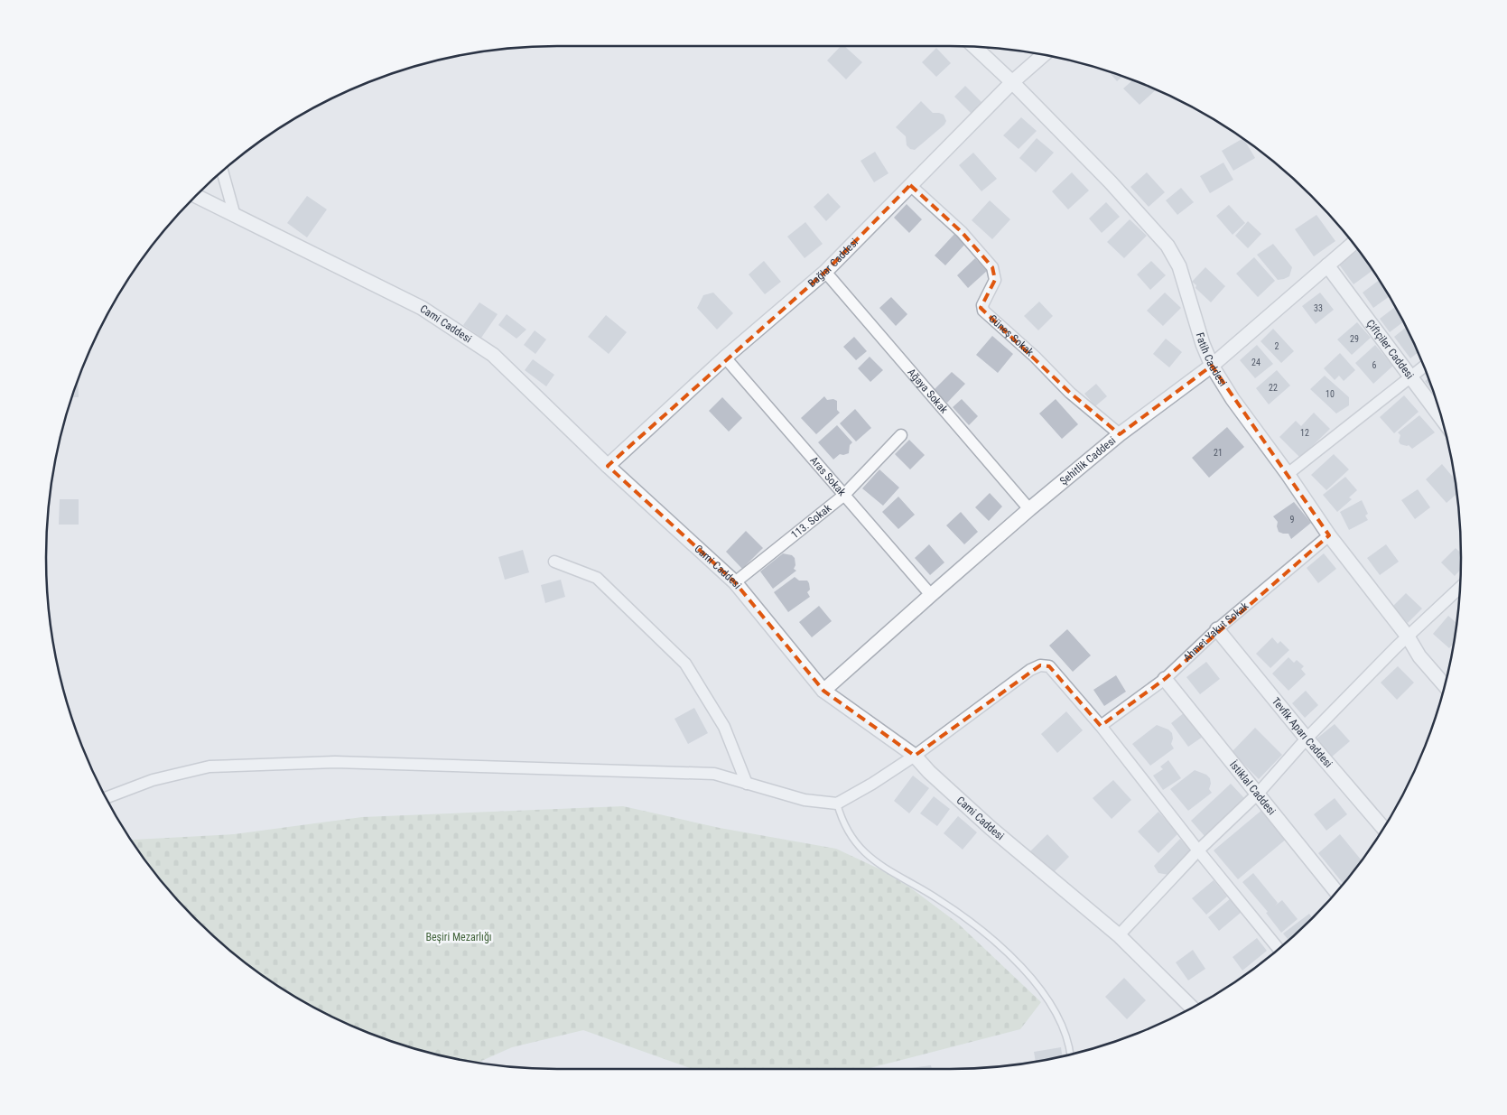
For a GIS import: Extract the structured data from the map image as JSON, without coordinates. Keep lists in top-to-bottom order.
{
  "streets": {
    "street": [
      "Bağlar Caddesi",
      "Cami Caddesi",
      "Güneş Sokak",
      "Çiftçiler Caddesi",
      "Fatih Caddesi",
      "Ağaya Sokak",
      "Şehitlik Caddesi",
      "Aras Sokak",
      "113. Sokak",
      "Ahmet Yakut Sokak",
      "Tevfik Aparı Caddesi",
      "İstiklal Caddesi"
    ]
  },
  "crossings": [
    ["Bağlar Caddesi", "Cami Caddesi"],
    ["Bağlar Caddesi", "Güneş Sokak"],
    ["Bağlar Caddesi", "Fatih Caddesi"],
    ["Bağlar Caddesi", "Ağaya Sokak"],
    ["Bağlar Caddesi", "Aras Sokak"],
    ["Cami Caddesi", "Şehitlik Caddesi"],
    ["Cami Caddesi", "113. Sokak"],
    ["Güneş Sokak", "Şehitlik Caddesi"],
    ["Çiftçiler Caddesi", "Şehitlik Caddesi"],
    ["Fatih Caddesi", "Şehitlik Caddesi"],
    ["Fatih Caddesi", "Ahmet Yakut Sokak"],
    ["Ağaya Sokak", "Şehitlik Caddesi"],
    ["Şehitlik Caddesi", "Aras Sokak"],
    ["Aras Sokak", "113. Sokak"],
    ["Ahmet Yakut Sokak", "Tevfik Aparı Caddesi"],
    ["Ahmet Yakut Sokak", "İstiklal Caddesi"]
  ],
  "parks": ["Beşiri Mezarlığı"],
  "house_numbers": [
    "33",
    "29",
    "2",
    "24",
    "6",
    "22",
    "10",
    "12",
    "21",
    "9"
  ]
}
